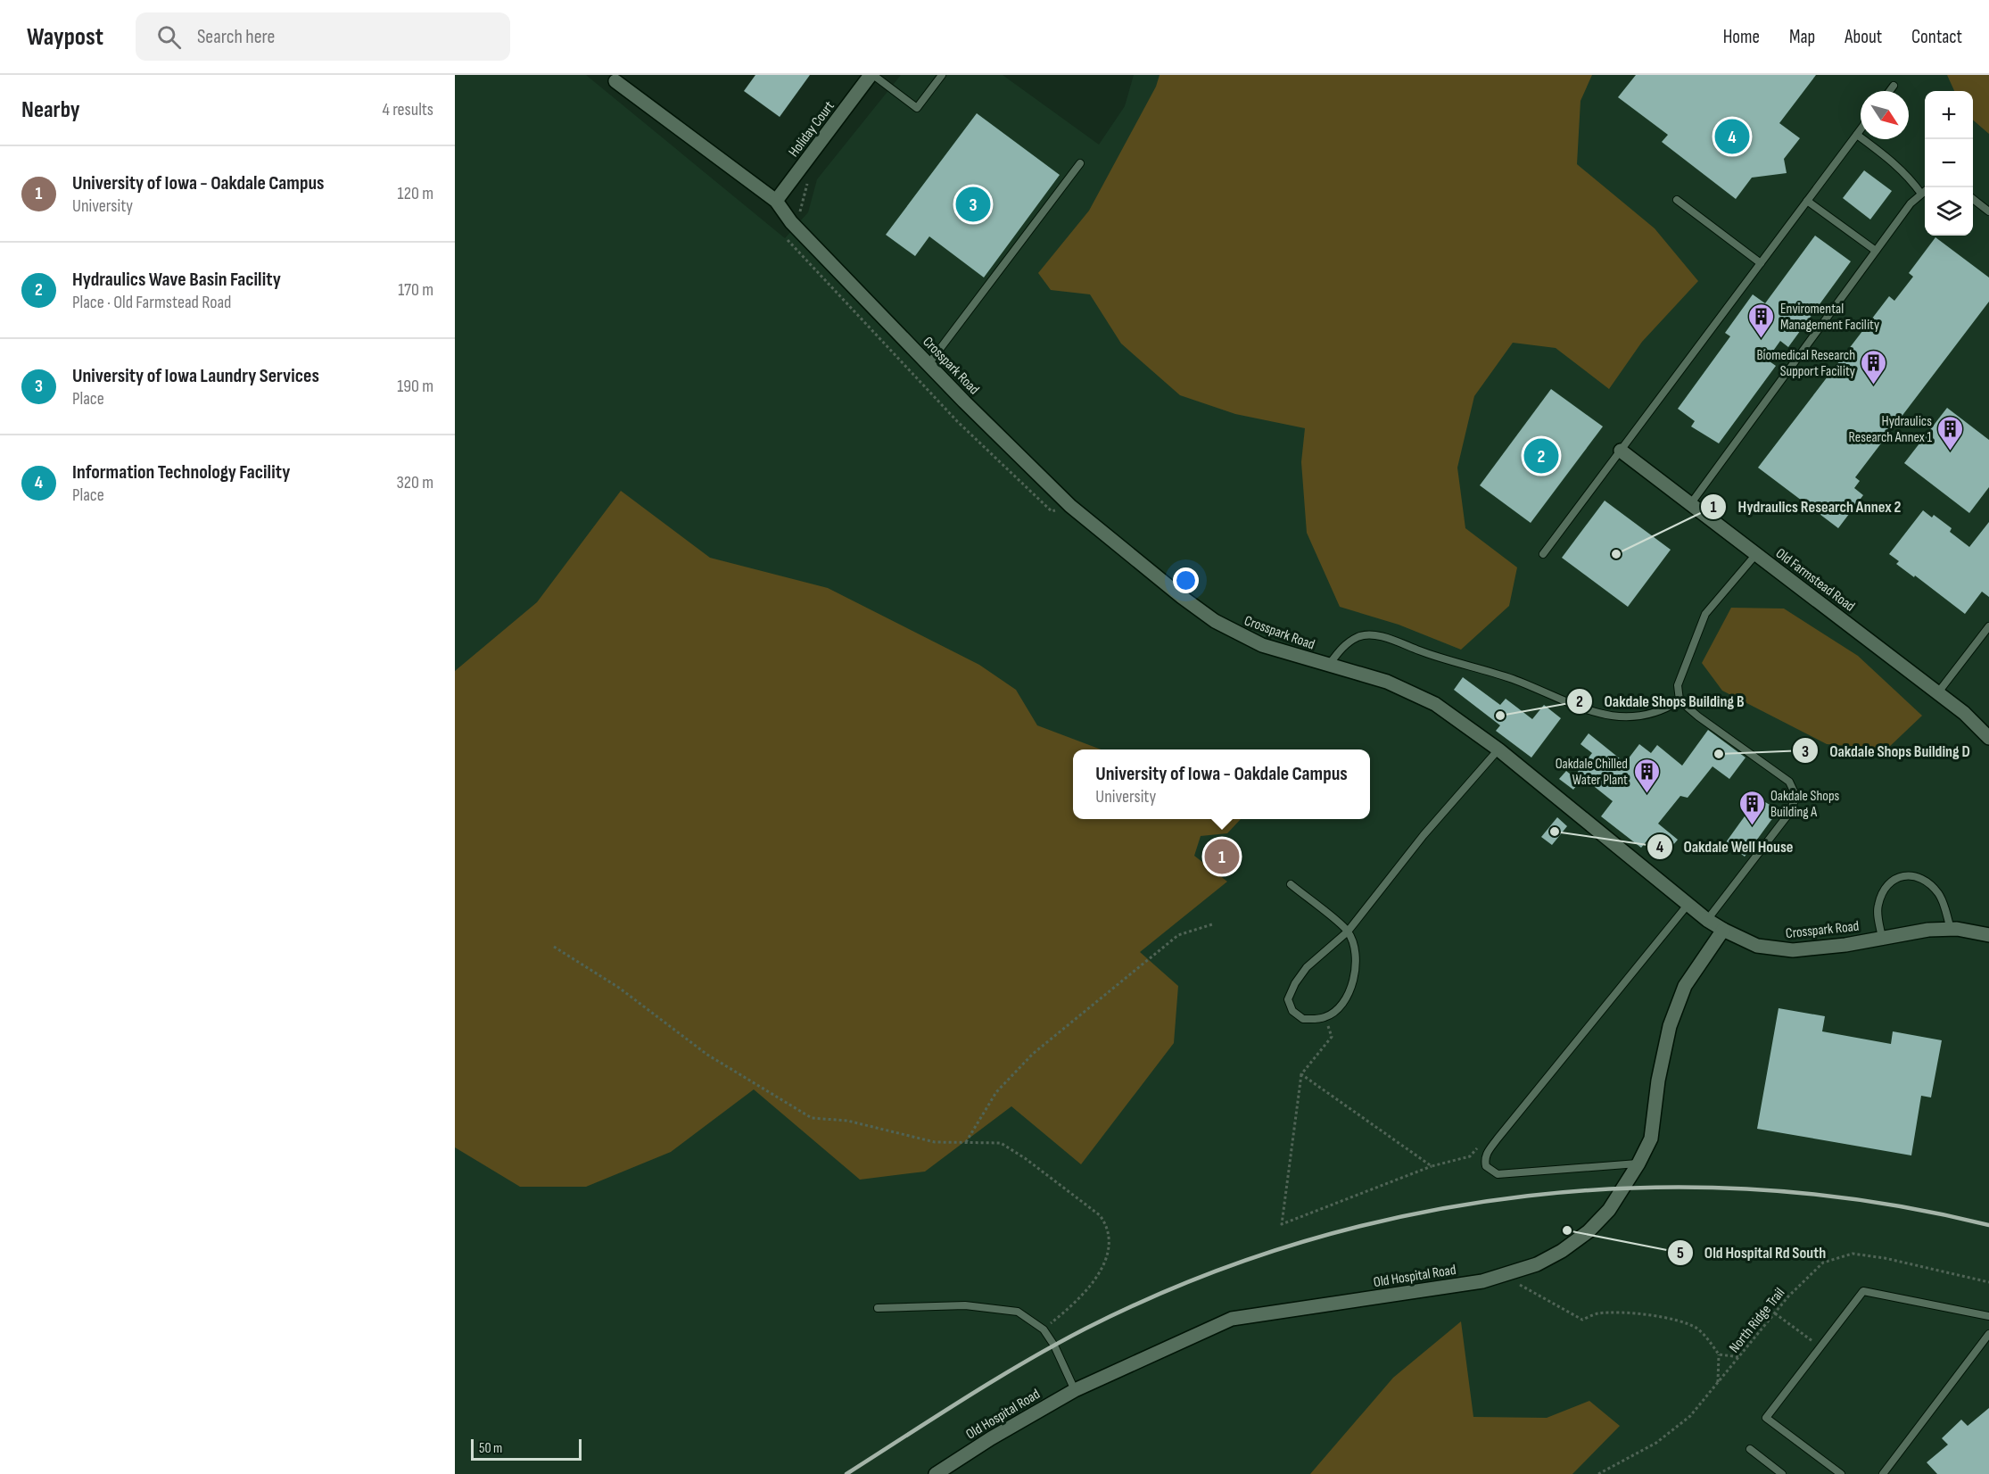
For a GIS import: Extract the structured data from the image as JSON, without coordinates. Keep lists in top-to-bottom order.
{
  "streets": {
    "street": [
      "Holiday Court",
      "Crosspark Road",
      "Old Farmstead Road",
      "Old Hospital Road"
    ],
    "path": ["North Ridge Trail"]
  },
  "crossings": [
    ["Holiday Court", "Crosspark Road"],
    ["Crosspark Road", "Old Hospital Road"]
  ],
  "places": {
    "building": [
      "Enviromental Management Facility",
      "Biomedical Research Support Facility",
      "Hydraulics Research Annex 1",
      "Oakdale Chilled Water Plant",
      "Oakdale Shops Building A"
    ],
    "other": [
      "Hydraulics Research Annex 2",
      "Oakdale Shops Building B",
      "Oakdale Shops Building D",
      "Oakdale Well House",
      "Old Hospital Rd South"
    ]
  },
  "scale_bar": "50 m",
  "north": "bottom right",
  "page": {
    "header": "Waypost",
    "search": "Search here",
    "nav": [
      "Home",
      "Map",
      "About",
      "Contact"
    ],
    "heading": ["Nearby", "4 results"],
    "map_buttons": ["+", "−"],
    "pins": [
      "4",
      "3",
      "2",
      "1"
    ],
    "list": [
      {
        "mark": "1",
        "name": "University of Iowa - Oakdale Campus",
        "note": "University",
        "value": "120 m"
      },
      {
        "mark": "2",
        "name": "Hydraulics Wave Basin Facility",
        "note": "Place · Old Farmstead Road",
        "value": "170 m"
      },
      {
        "mark": "3",
        "name": "University of Iowa Laundry Services",
        "note": "Place",
        "value": "190 m"
      },
      {
        "mark": "4",
        "name": "Information Technology Facility",
        "note": "Place",
        "value": "320 m"
      }
    ],
    "popup": ["University of Iowa - Oakdale Campus", "University"],
    "scale": "50 m"
  }
}
